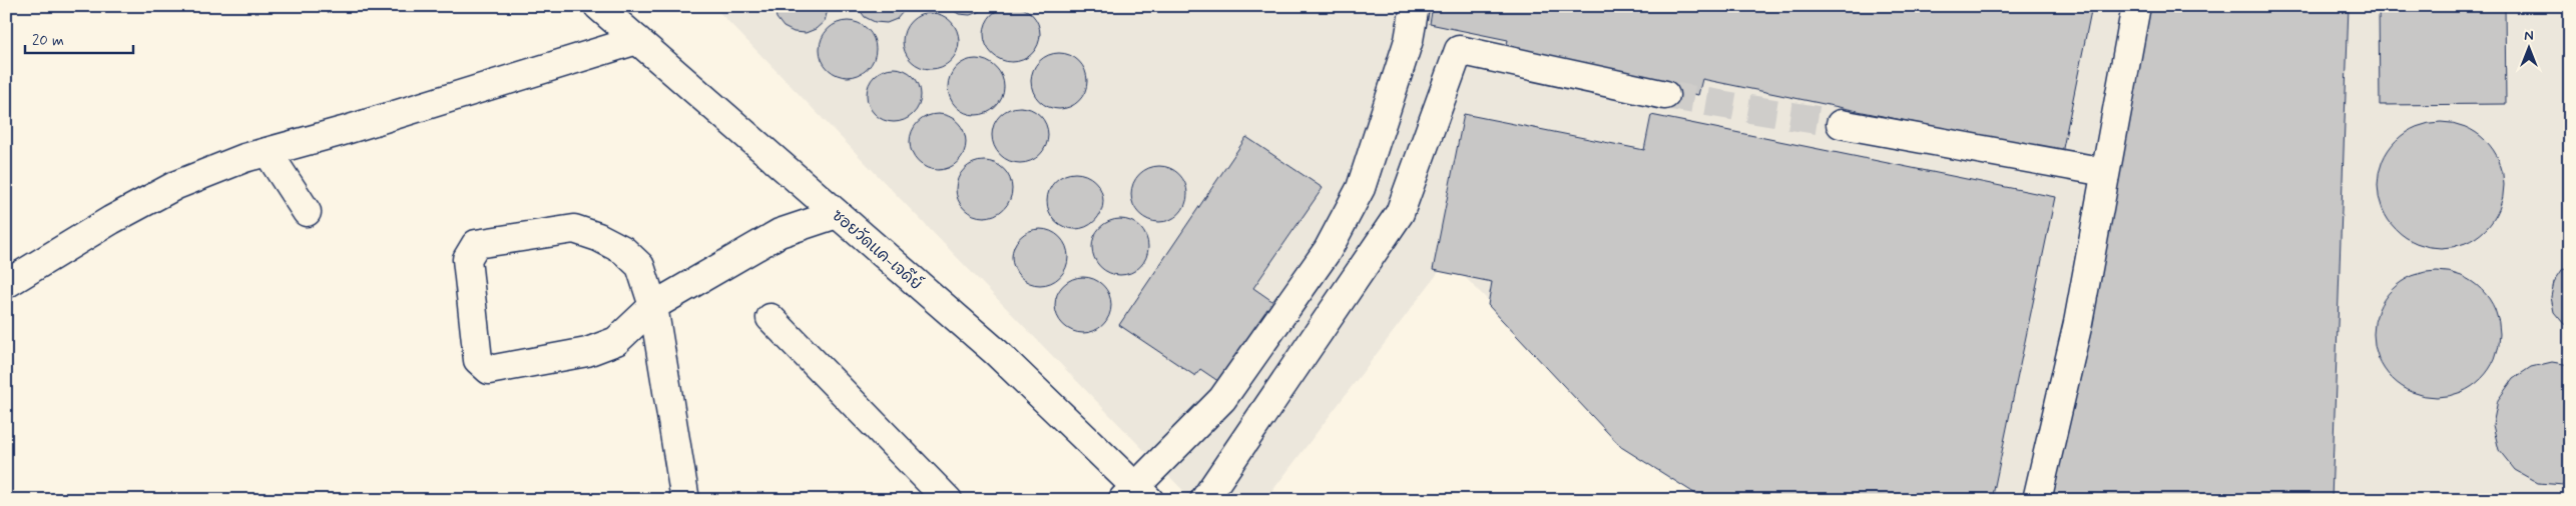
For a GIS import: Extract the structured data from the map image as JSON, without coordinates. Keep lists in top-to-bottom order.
{
  "streets": {
    "street": ["ซอยวัดแค-เจดีย์"]
  },
  "scale_bar": "20 m",
  "north": "top"
}
